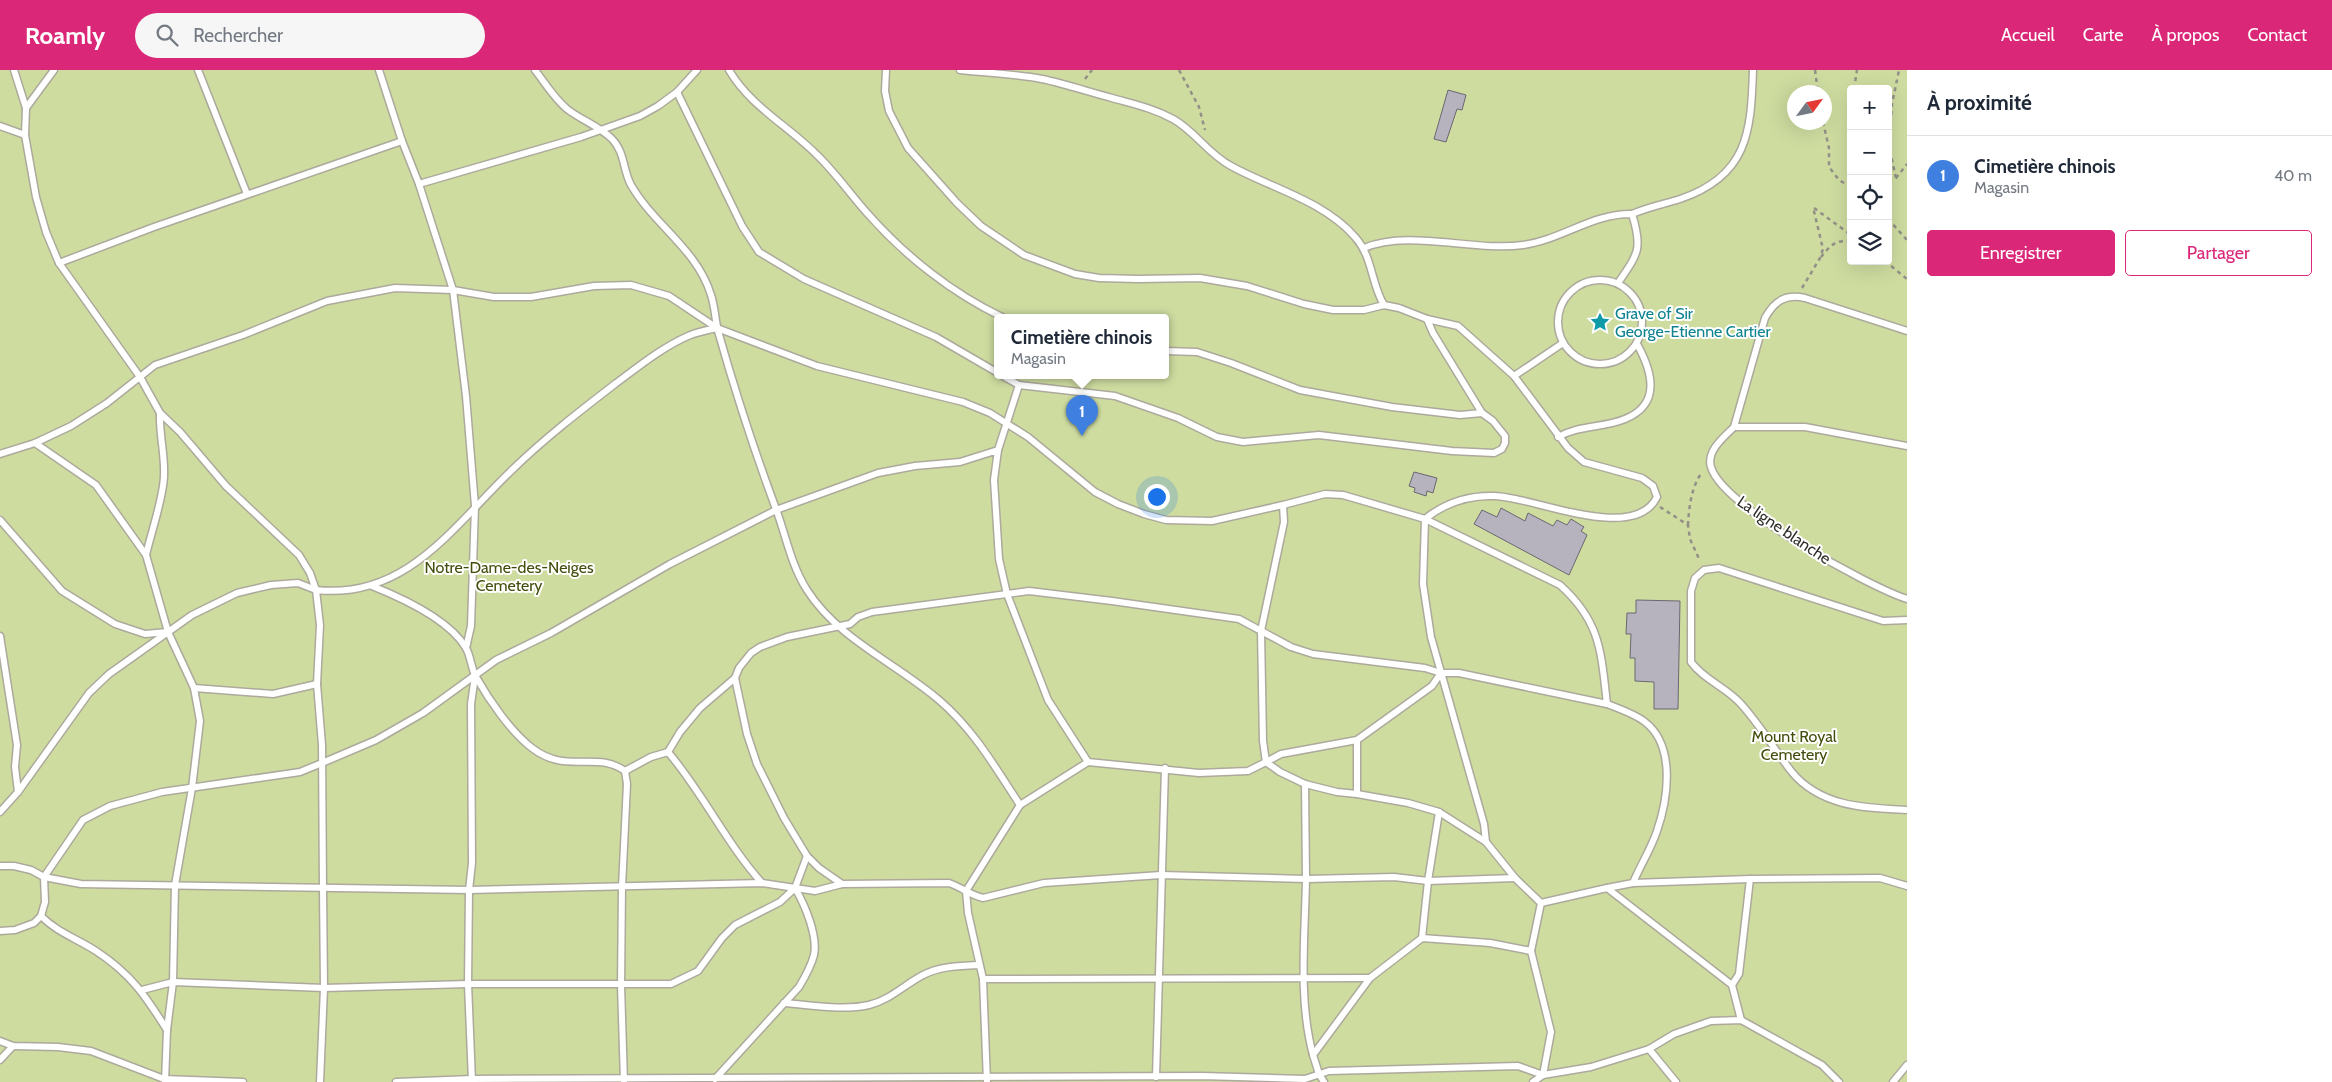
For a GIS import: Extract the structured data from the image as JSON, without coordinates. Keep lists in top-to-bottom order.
{
  "streets": {
    "lane": ["La ligne blanche"]
  },
  "parks": ["Notre-Dame-des-Neiges Cemetery", "Mount Royal Cemetery"],
  "places": {
    "place": ["Grave of Sir George-Etienne Cartier"]
  },
  "north": "top right",
  "page": {
    "header": "Roamly",
    "search": "Rechercher",
    "nav": [
      "Accueil",
      "Carte",
      "À propos",
      "Contact"
    ],
    "heading": "À proximité",
    "map_buttons": ["+", "−"],
    "list": [
      {
        "mark": "1",
        "name": "Cimetière chinois",
        "note": "Magasin",
        "value": "40 m"
      }
    ],
    "buttons": ["Enregistrer", "Partager"],
    "popup": ["Cimetière chinois", "Magasin"],
    "pins": "1"
  }
}
